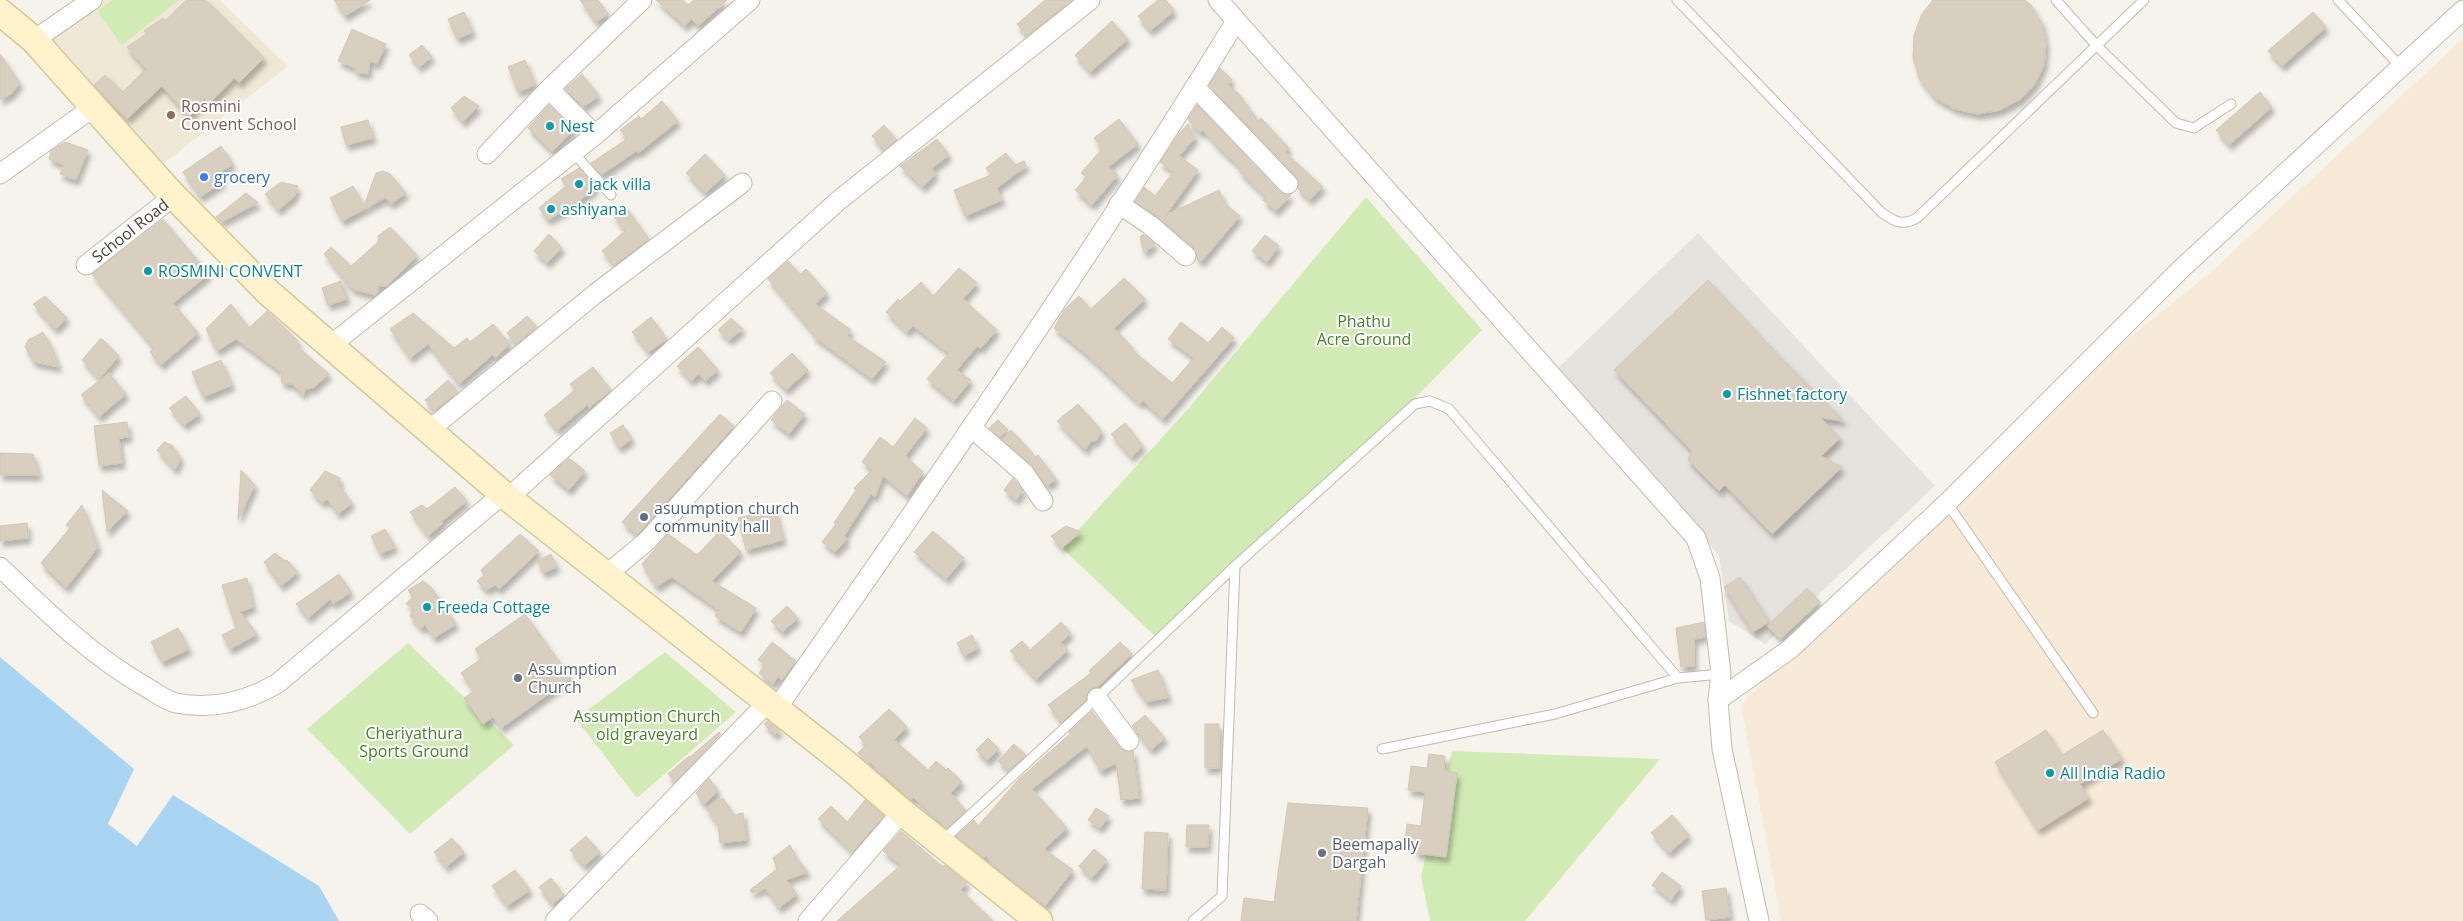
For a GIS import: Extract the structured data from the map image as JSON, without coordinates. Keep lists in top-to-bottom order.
{
  "streets": {
    "street": ["School Road"]
  },
  "parks": ["Phathu Acre Ground", "Assumption Church old graveyard", "Cheriyathura Sports Ground"],
  "places": [
    "Rosmini Convent School",
    "Nest",
    "grocery",
    "jack villa",
    "ashiyana",
    "ROSMINI CONVENT",
    "Fishnet factory",
    "asuumption church community hall",
    "Freeda Cottage",
    "Assumption Church",
    "All India Radio",
    "Beemapally Dargah"
  ]
}
